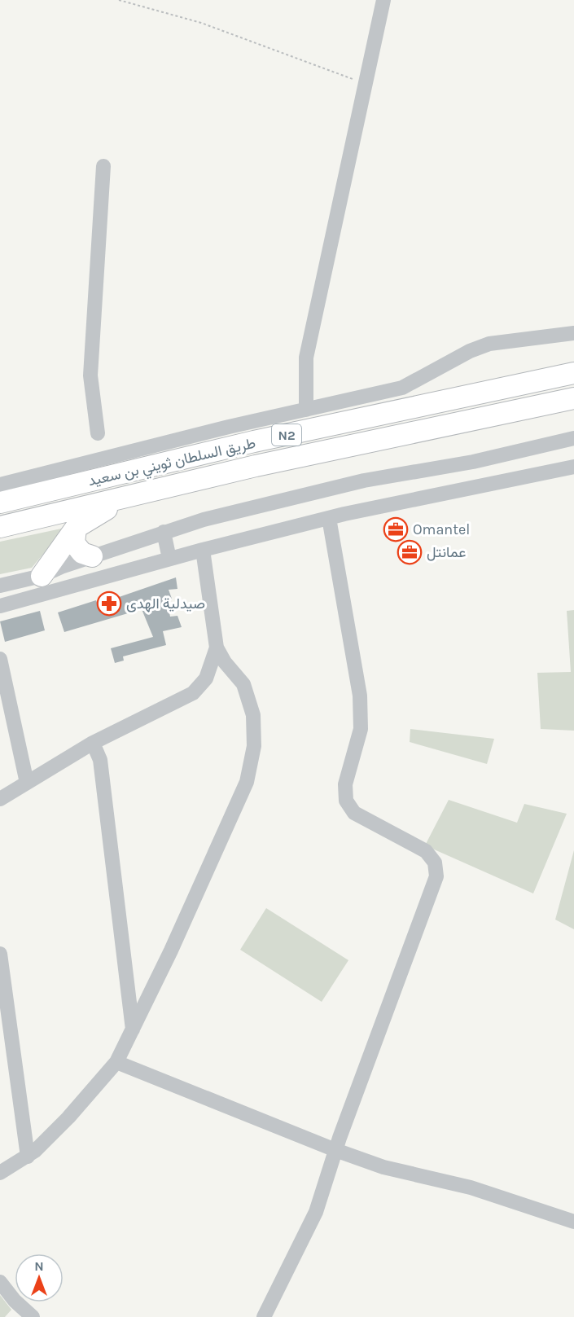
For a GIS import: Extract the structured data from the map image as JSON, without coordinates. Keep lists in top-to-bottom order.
{
  "streets": {
    "highway": ["N2", "طريق السلطان ثويني بن سعيد"]
  },
  "places": {
    "office": ["Omantel", "عمانتل"],
    "pharmacy": ["صيدلية الهدى"]
  },
  "north": "top"
}
